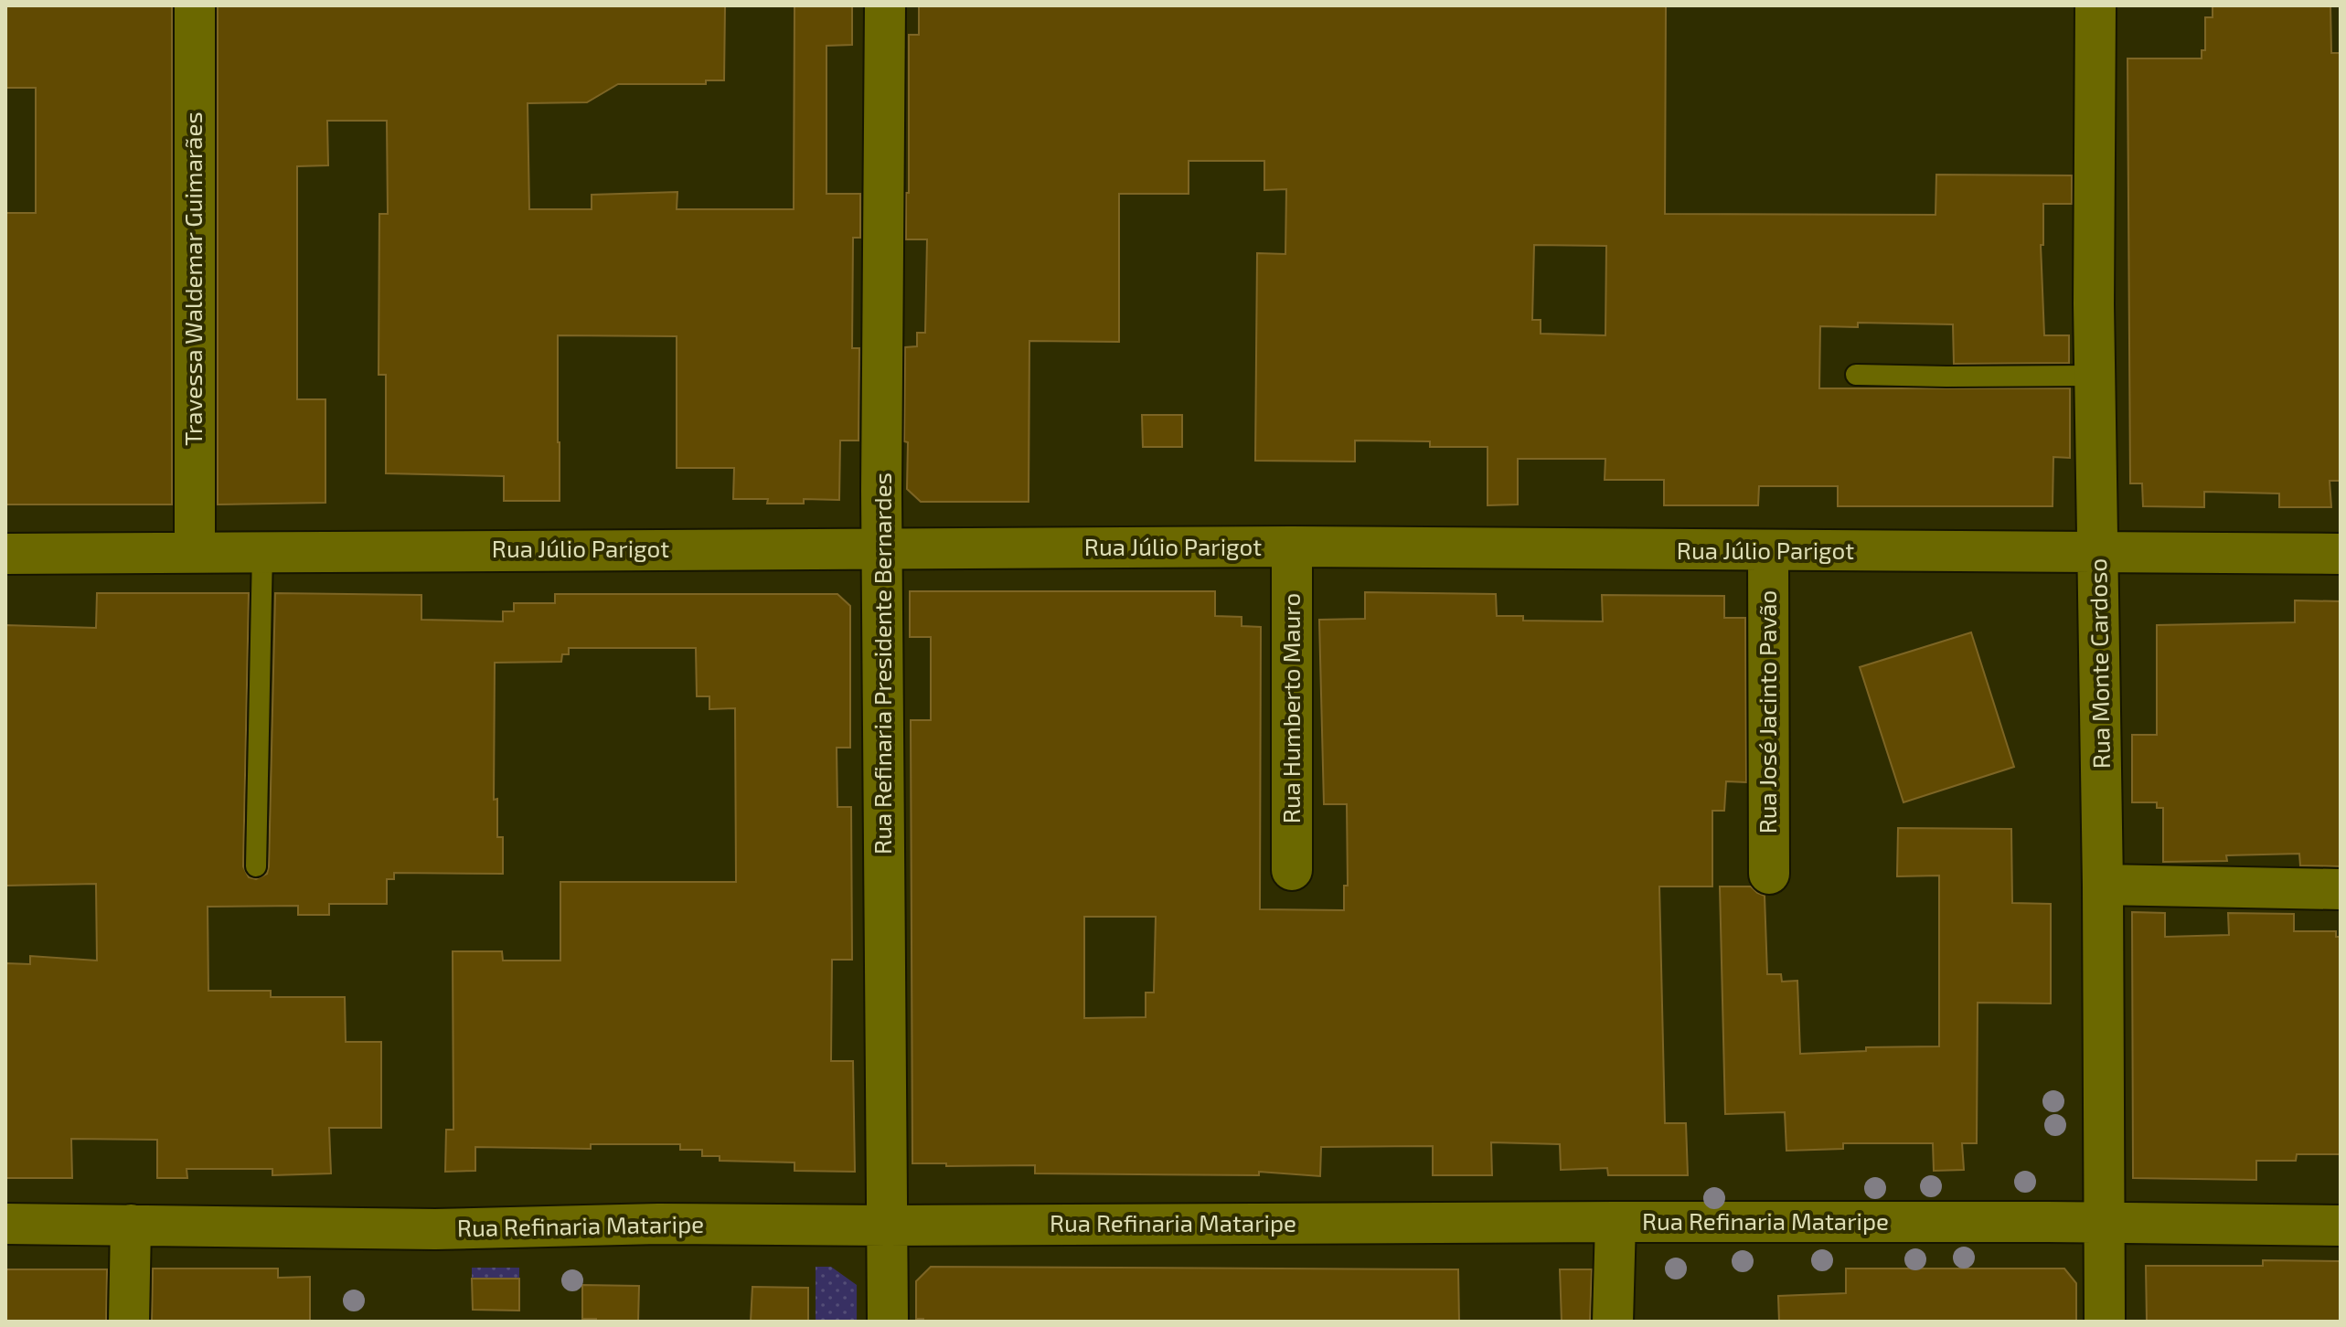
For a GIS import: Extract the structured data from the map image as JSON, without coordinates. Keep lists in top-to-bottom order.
{
  "streets": {
    "street": [
      "Travessa Waldemar Guimarães",
      "Rua Júlio Parigot",
      "Rua Refinaria Presidente Bernardes",
      "Rua Monte Cardoso",
      "Rua Humberto Mauro",
      "Rua José Jacinto Pavão",
      "Rua Refinaria Mataripe"
    ]
  },
  "crossings": [
    ["Travessa Waldemar Guimarães", "Rua Júlio Parigot"],
    ["Rua Júlio Parigot", "Rua Refinaria Presidente Bernardes"],
    ["Rua Júlio Parigot", "Rua Monte Cardoso"],
    ["Rua Júlio Parigot", "Rua Humberto Mauro"],
    ["Rua Júlio Parigot", "Rua José Jacinto Pavão"],
    ["Rua Refinaria Presidente Bernardes", "Rua Refinaria Mataripe"],
    ["Rua Monte Cardoso", "Rua Refinaria Mataripe"]
  ]
}
